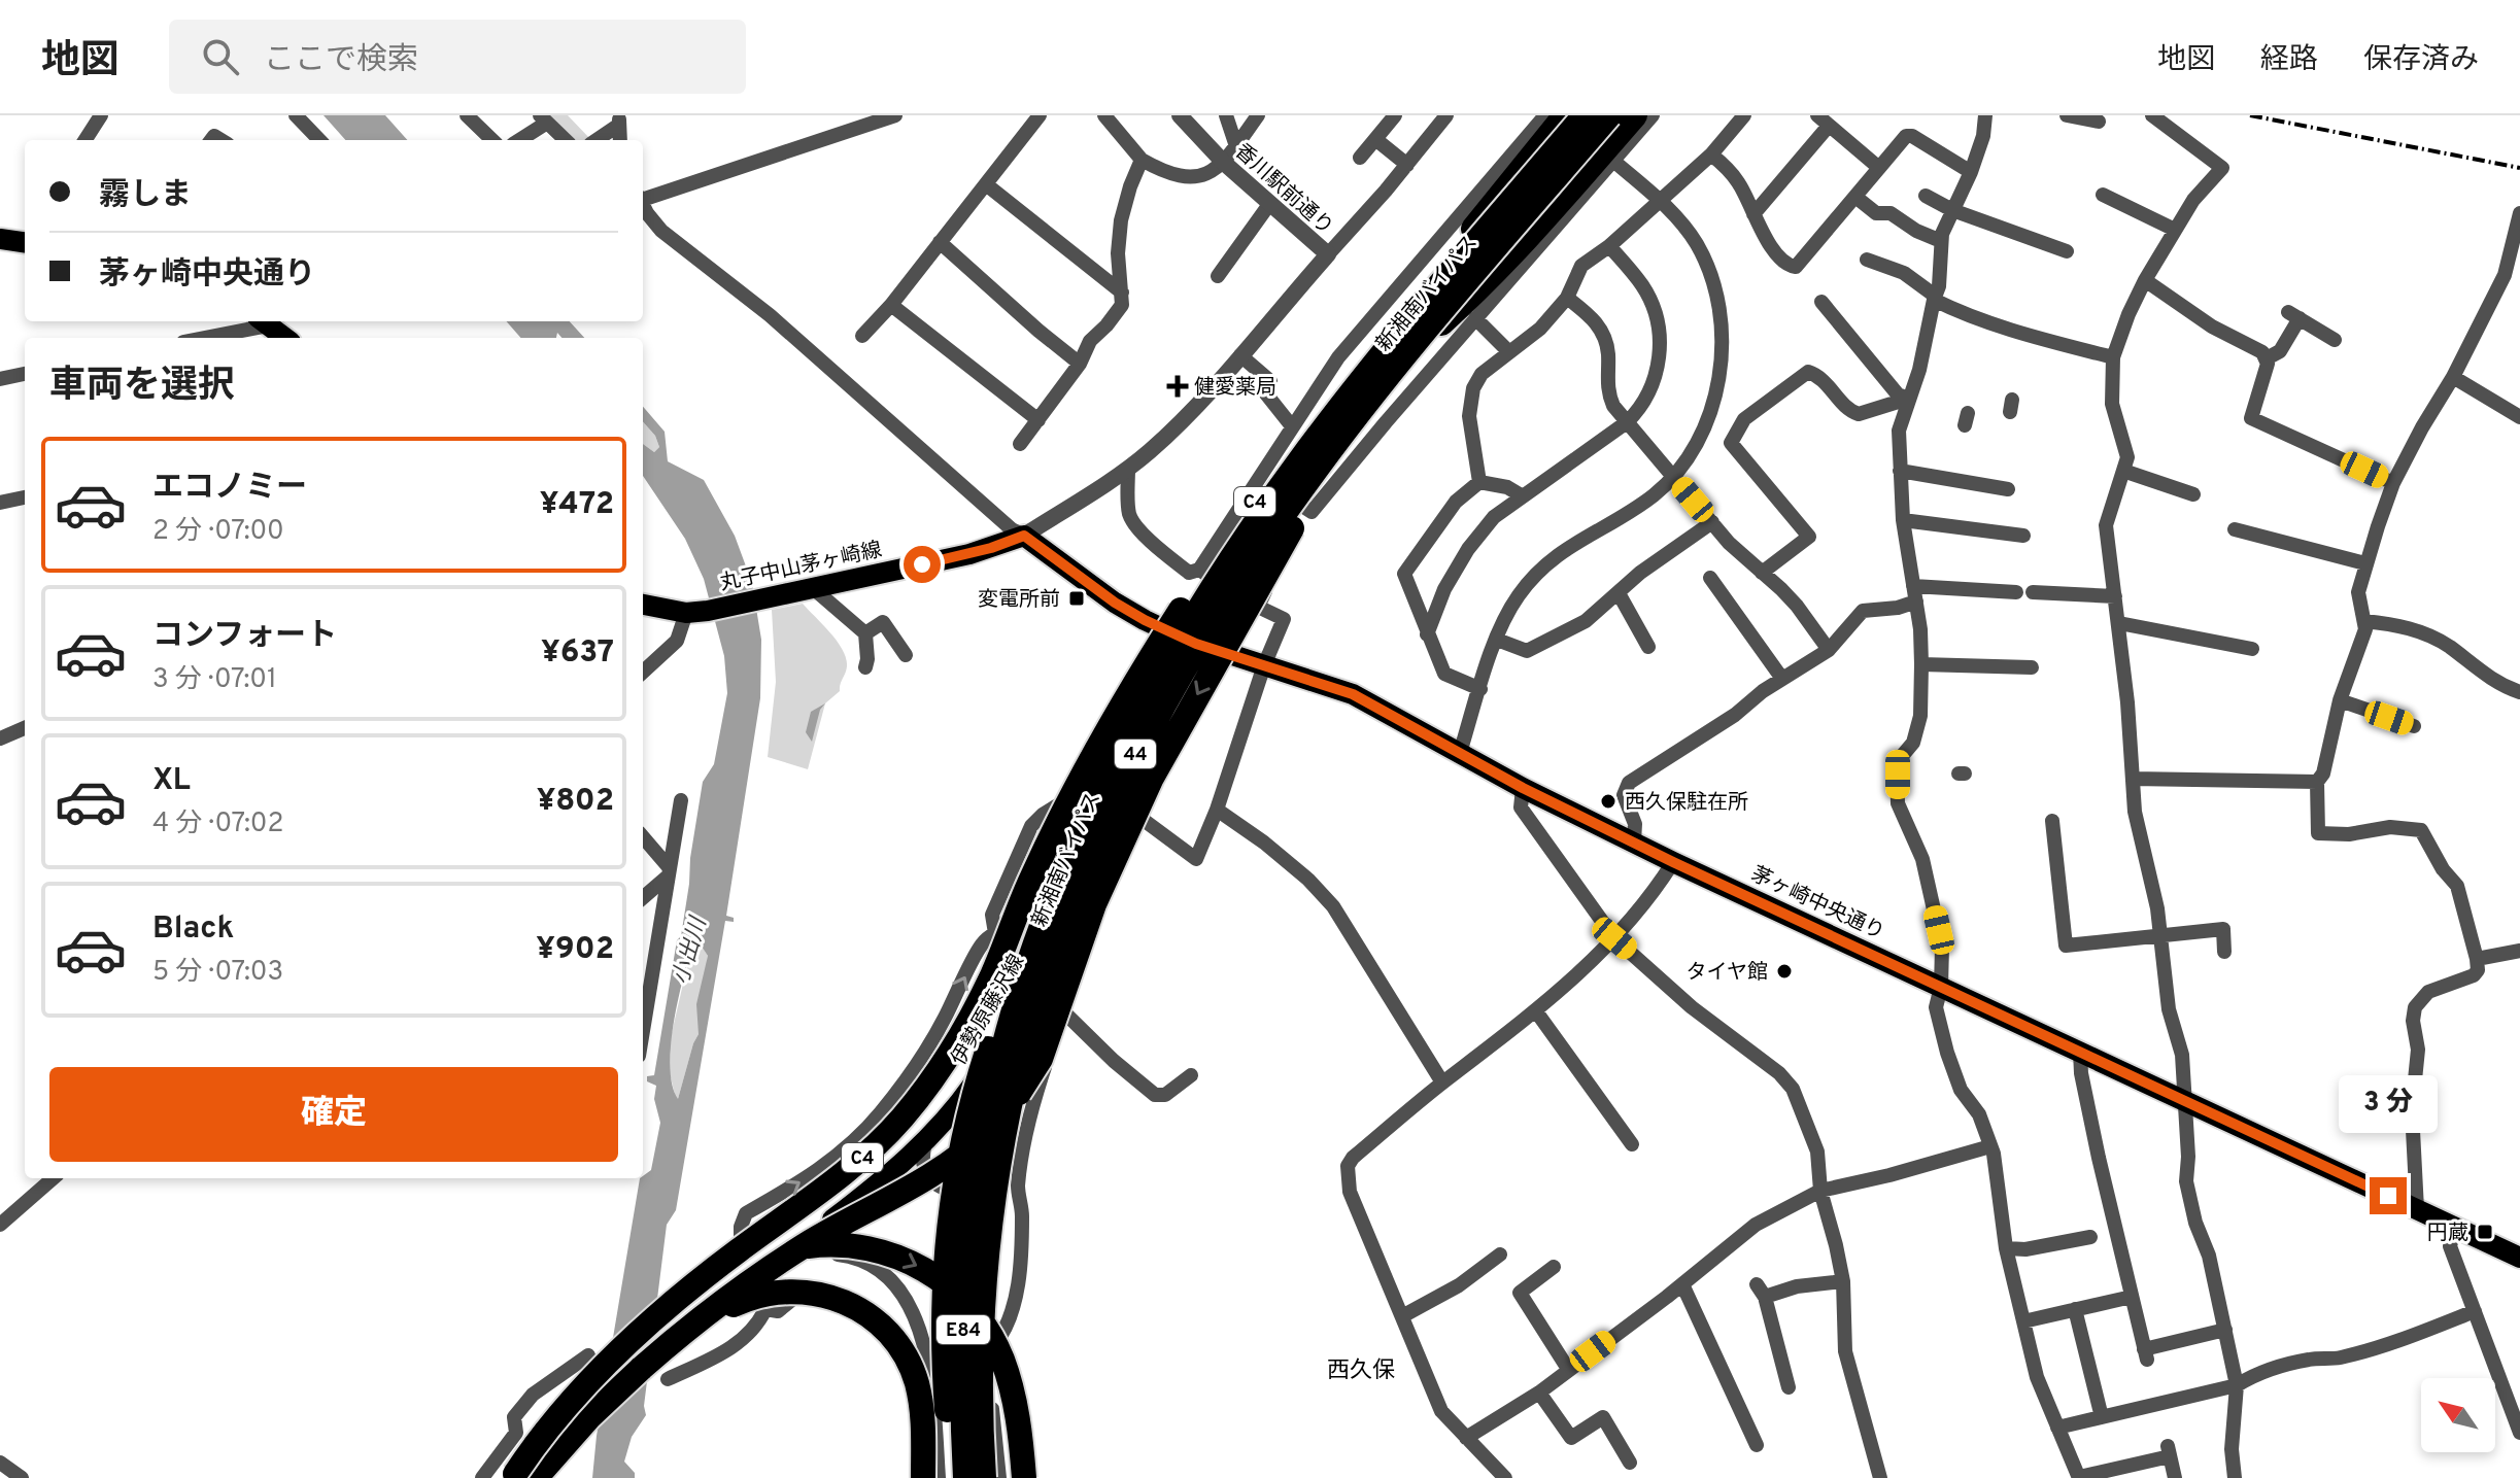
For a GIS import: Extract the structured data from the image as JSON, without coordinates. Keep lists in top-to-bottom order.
{
  "streets": {
    "highway": ["新湘南バイパス", "C4", "E84"],
    "main road": [
      "丸子中山茅ヶ崎線",
      "44",
      "茅ヶ崎中央通り",
      "伊勢原藤沢線"
    ],
    "street": ["香川駅前通り"]
  },
  "crossings": [
    ["新湘南バイパス", "C4"],
    ["新湘南バイパス", "伊勢原藤沢線"],
    ["C4", "44"],
    ["C4", "伊勢原藤沢線"],
    ["44", "伊勢原藤沢線"],
    ["茅ヶ崎中央通り", "伊勢原藤沢線"]
  ],
  "districts": ["西久保"],
  "water": ["小出川"],
  "places": {
    "health": ["健愛薬局"],
    "transit": ["変電所前", "円蔵"],
    "other": ["西久保駐在所", "タイヤ館"]
  },
  "north": "top left",
  "page": {
    "header": "地図",
    "search": "ここで検索",
    "nav": ["地図", "経路", "保存済み"],
    "banner": ["霧しま", "茅ヶ崎中央通り"],
    "heading": "車両を選択",
    "list": [
      {
        "name": "エコノミー",
        "note": "2 分 · 07:00",
        "value": "¥472"
      },
      {
        "name": "コンフォート",
        "note": "3 分 · 07:01",
        "value": "¥637"
      },
      {
        "name": "XL",
        "note": "4 分 · 07:02",
        "value": "¥802"
      },
      {
        "name": "Black",
        "note": "5 分 · 07:03",
        "value": "¥902"
      }
    ],
    "buttons": "確定",
    "bubble": "3 分"
  }
}
